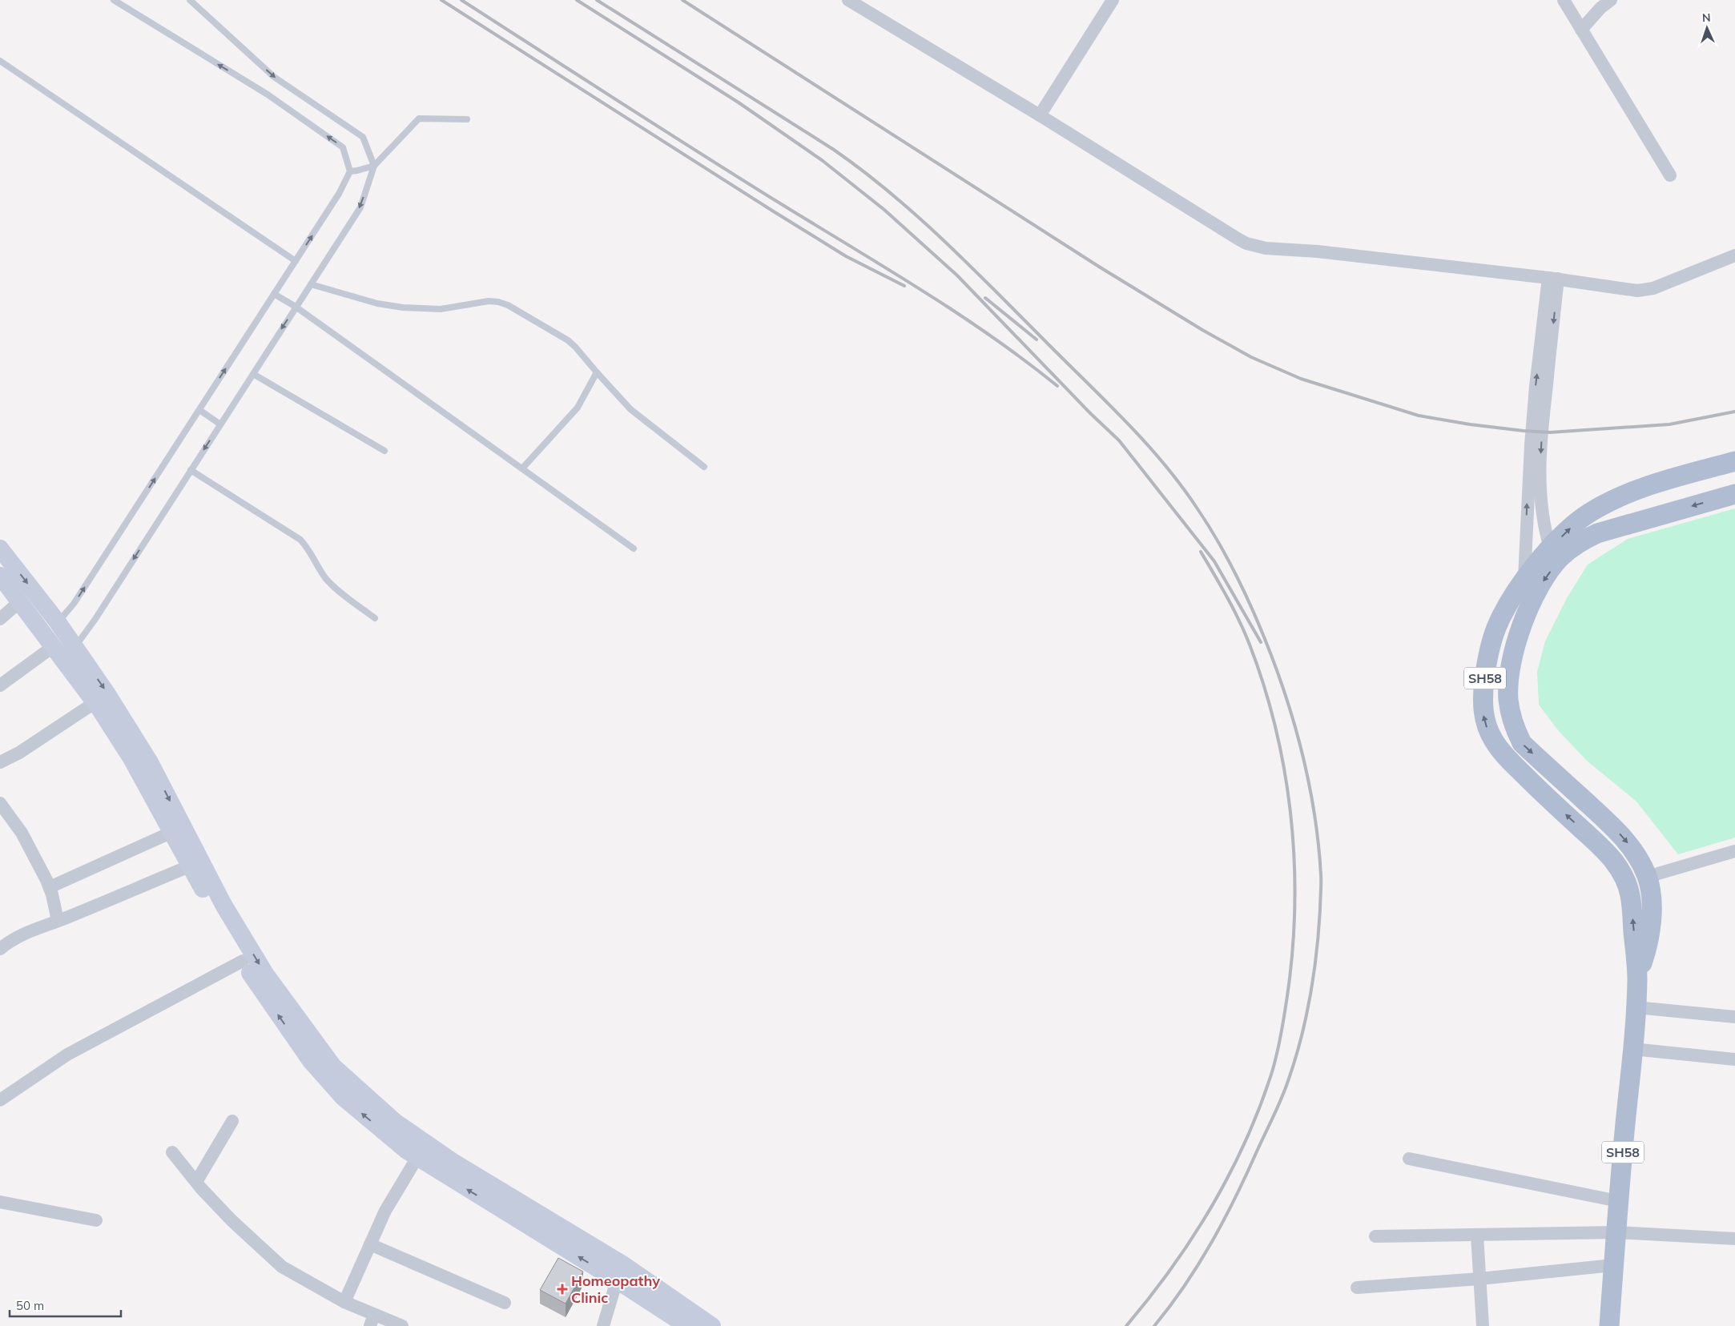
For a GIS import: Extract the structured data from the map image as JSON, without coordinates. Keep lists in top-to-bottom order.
{
  "streets": {
    "main road": ["SH58"]
  },
  "places": {
    "health": ["Homeopathy Clinic"]
  },
  "scale_bar": "50 m",
  "north": "top"
}
